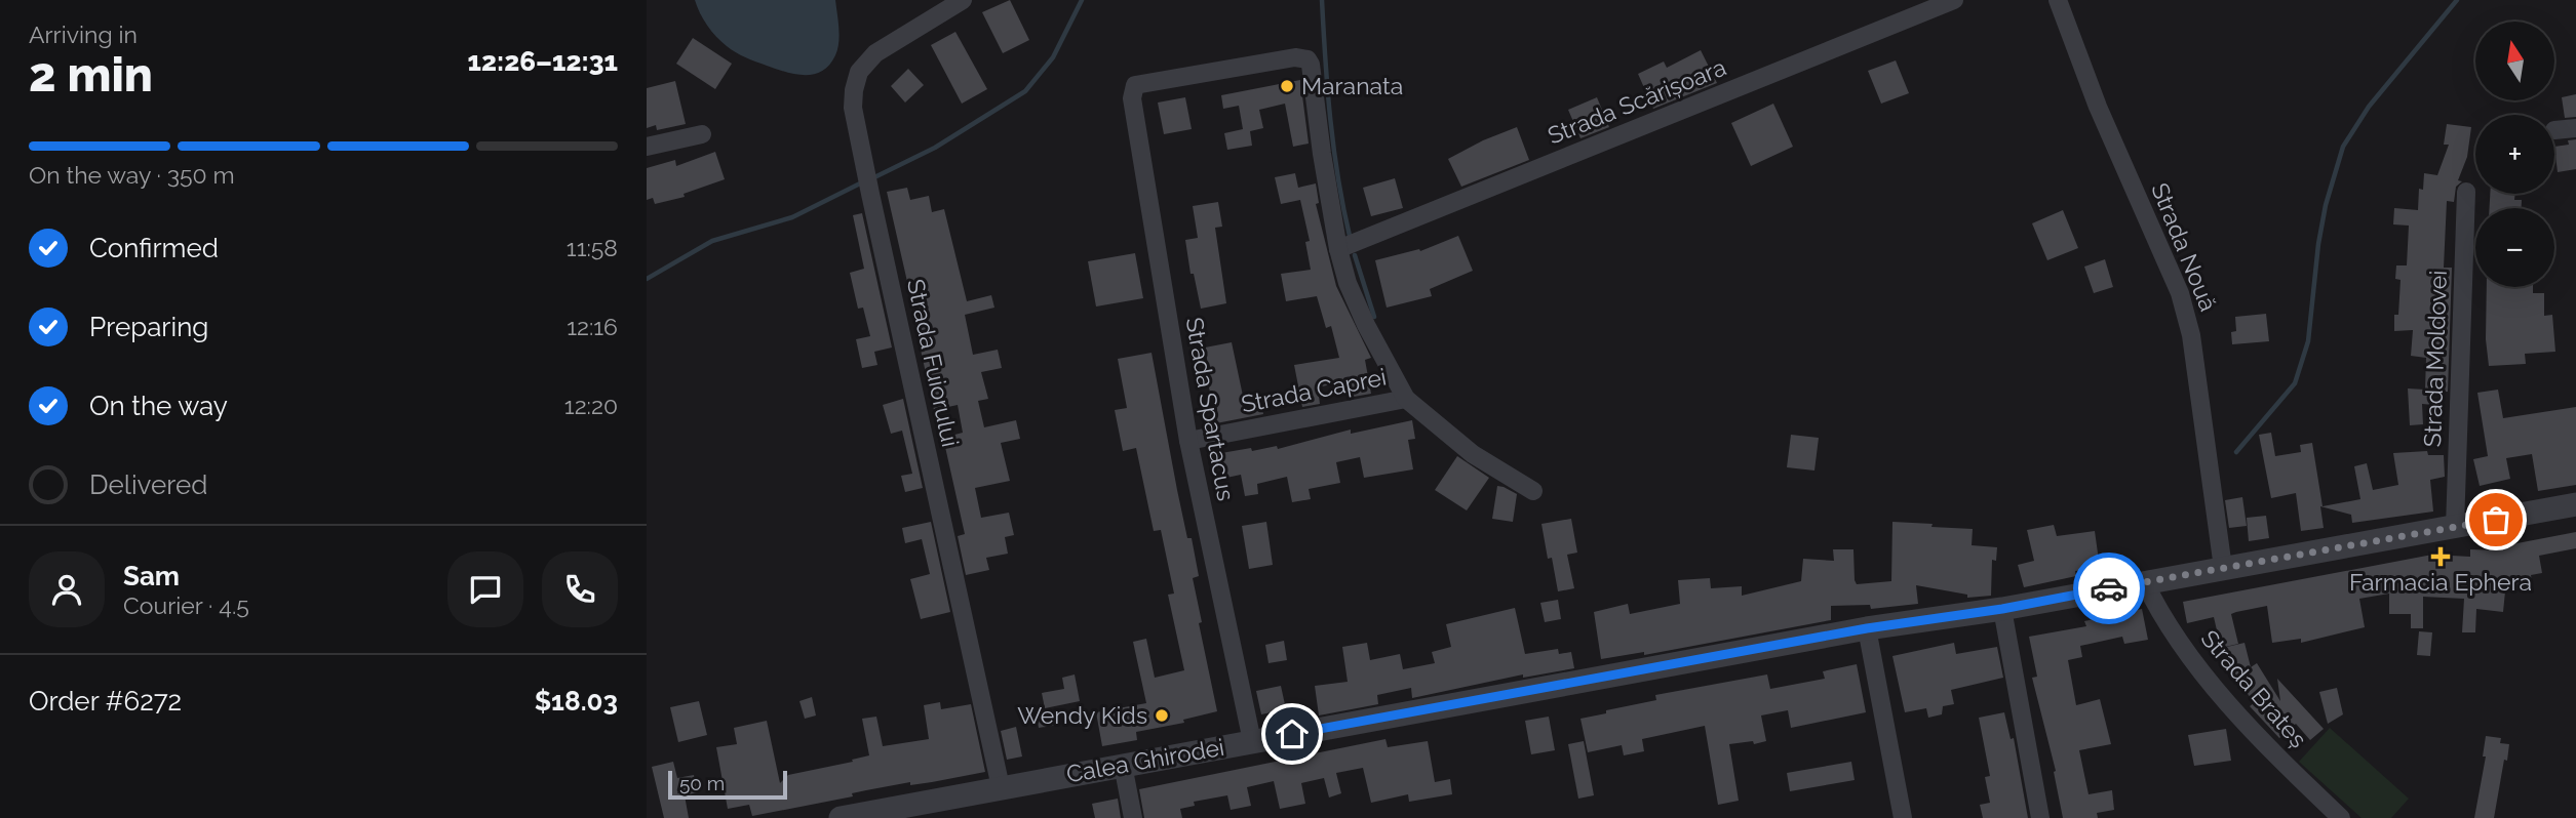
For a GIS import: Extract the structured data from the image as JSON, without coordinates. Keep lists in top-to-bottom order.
{
  "streets": {
    "street": [
      "Strada Scărișoara",
      "Strada Nouă",
      "Strada Moldovei",
      "Strada Fuiorului",
      "Strada Caprei",
      "Strada Spartacus",
      "Strada Brateș",
      "Calea Ghirodei"
    ]
  },
  "crossings": [
    ["Strada Scărișoara", "Strada Spartacus"],
    ["Strada Nouă", "Calea Ghirodei"],
    ["Strada Moldovei", "Calea Ghirodei"],
    ["Strada Fuiorului", "Calea Ghirodei"],
    ["Strada Caprei", "Strada Spartacus"],
    ["Strada Spartacus", "Calea Ghirodei"],
    ["Strada Brateș", "Calea Ghirodei"]
  ],
  "places": {
    "other": ["Maranata", "Wendy Kids"],
    "health": ["Farmacia Ephera"]
  },
  "scale_bar": "50 m",
  "north": "top",
  "page": {
    "heading": ["2 min", "Arriving in", "12:26–12:31"],
    "panel": [
      "Sam",
      "Courier · 4.5",
      "Order #6272",
      "$18.03"
    ],
    "map_buttons": ["+", "−"],
    "bar": "On the way · 350 m",
    "list": [
      ["Confirmed", "11:58"],
      ["Preparing", "12:16"],
      ["On the way", "12:20"],
      "Delivered"
    ],
    "scale": "50 m"
  }
}
